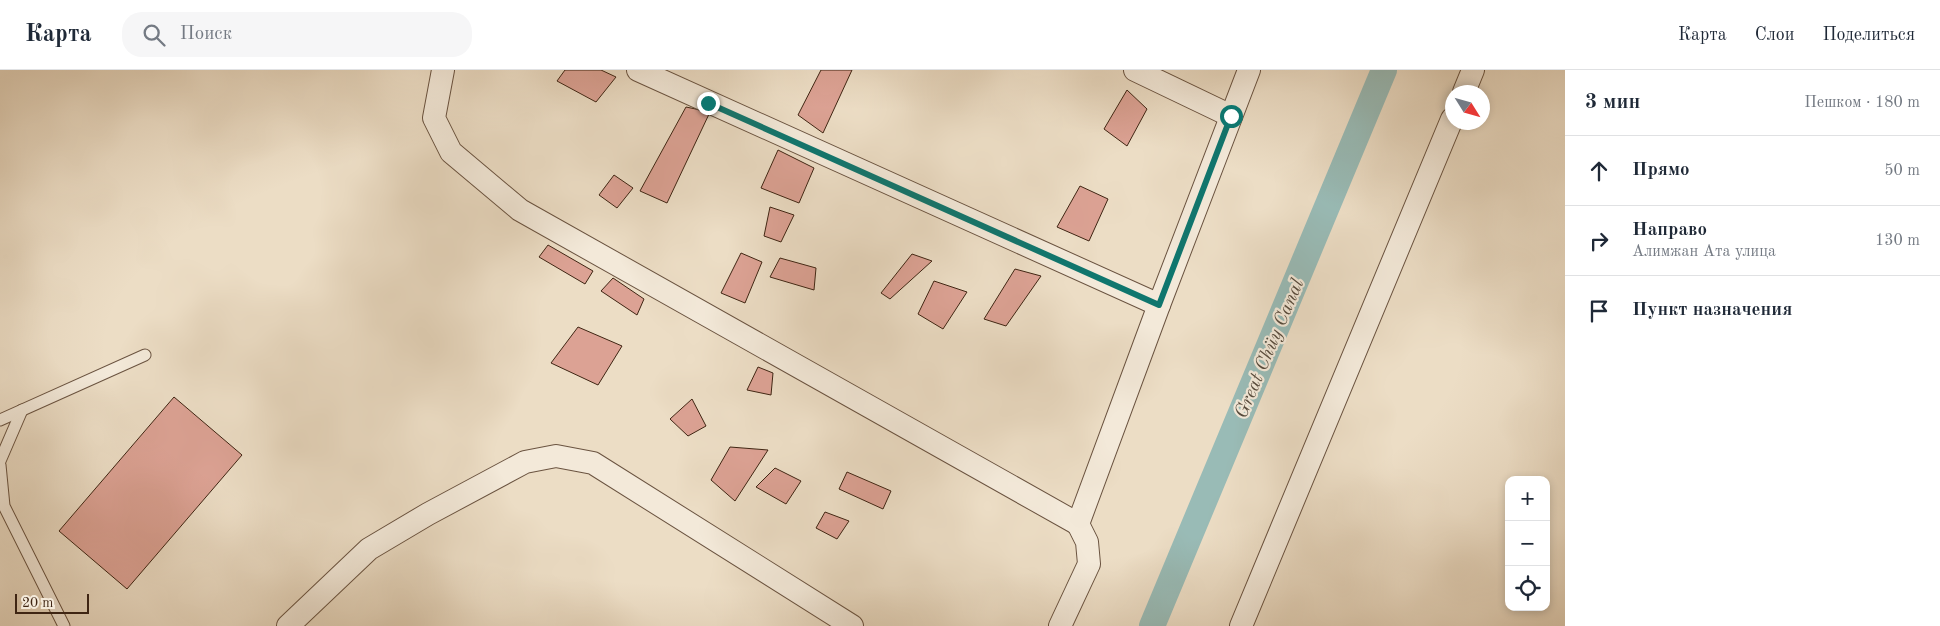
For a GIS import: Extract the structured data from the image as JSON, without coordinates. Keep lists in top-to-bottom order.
{
  "water": ["Great Chüy Canal"],
  "scale_bar": "20 m",
  "north": "bottom right",
  "page": {
    "header": "Карта",
    "search": "Поиск",
    "nav": ["Карта", "Слои", "Поделиться"],
    "heading": ["3 мин", "Пешком · 180 m"],
    "list": [
      ["Прямо", "50 m"],
      ["Направо", "Алимжан Ата улица", "130 m"],
      "Пункт назначения"
    ],
    "map_buttons": ["+", "−"],
    "scale": "20 m"
  }
}
